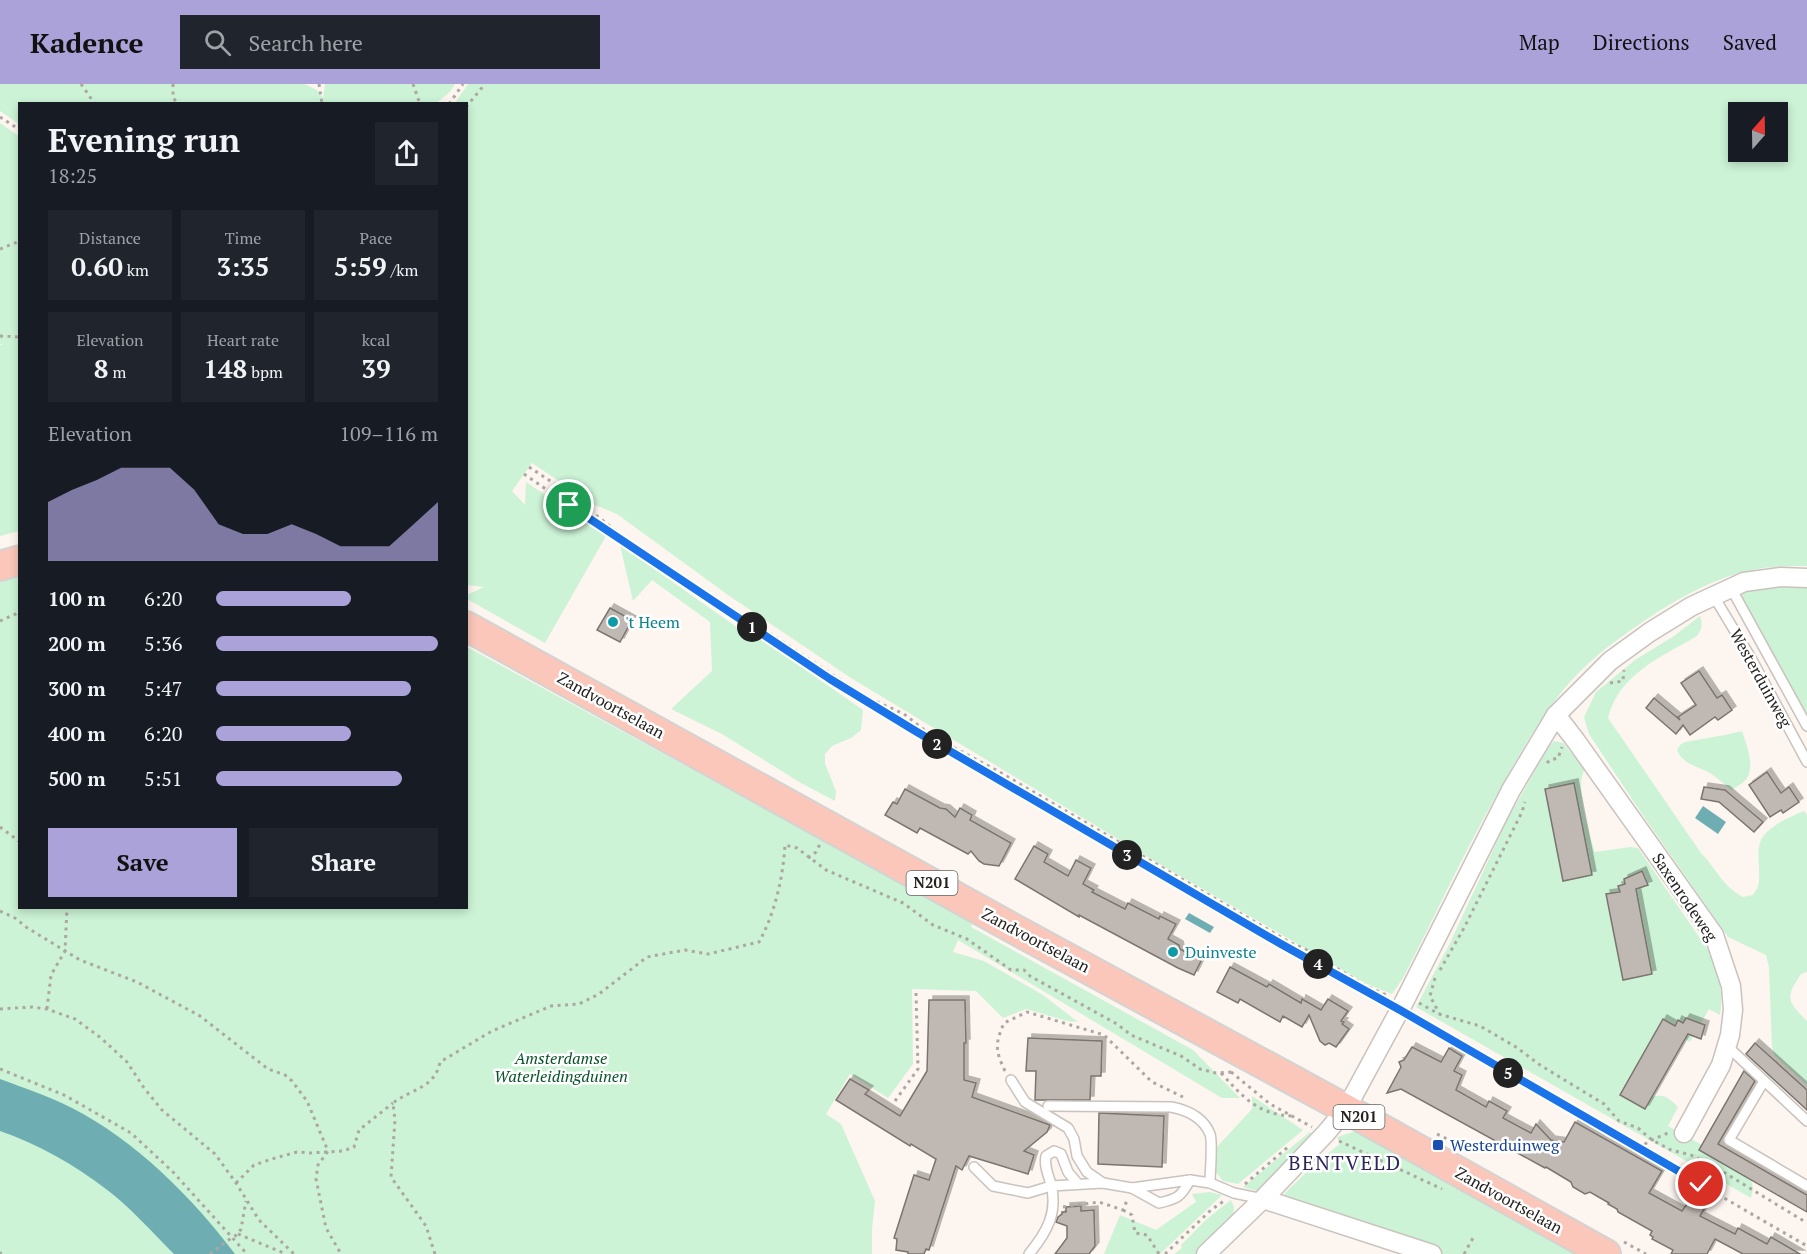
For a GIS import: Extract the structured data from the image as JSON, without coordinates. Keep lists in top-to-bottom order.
{
  "streets": {
    "main road": ["Zandvoortselaan", "N201"],
    "street": ["Saxenrodeweg"],
    "lane": ["Westerduinweg"]
  },
  "districts": ["BENTVELD"],
  "parks": ["Amsterdamse Waterleidingduinen"],
  "places": {
    "other": ["'t Heem", "Duinveste"],
    "transit": ["Westerduinweg"]
  },
  "north": "top",
  "page": {
    "header": "Kadence",
    "search": "Search here",
    "nav": ["Map", "Directions", "Saved"],
    "heading": ["Evening run", "18:25"],
    "stats": [
      ["Distance", "0.60 km"],
      ["Time", "3:35"],
      ["Pace", "5:59 /km"],
      ["Elevation", "8 m"],
      ["Heart rate", "148 bpm"],
      ["kcal", "39"]
    ],
    "chart": ["Elevation", "109–116 m"],
    "list": [
      {
        "name": "100 m",
        "note": "6:20"
      },
      {
        "name": "200 m",
        "note": "5:36"
      },
      {
        "name": "300 m",
        "note": "5:47"
      },
      {
        "name": "400 m",
        "note": "6:20"
      },
      {
        "name": "500 m",
        "note": "5:51"
      }
    ],
    "pins": [
      "1",
      "2",
      "3",
      "4",
      "5"
    ],
    "buttons": ["Save", "Share"]
  }
}
